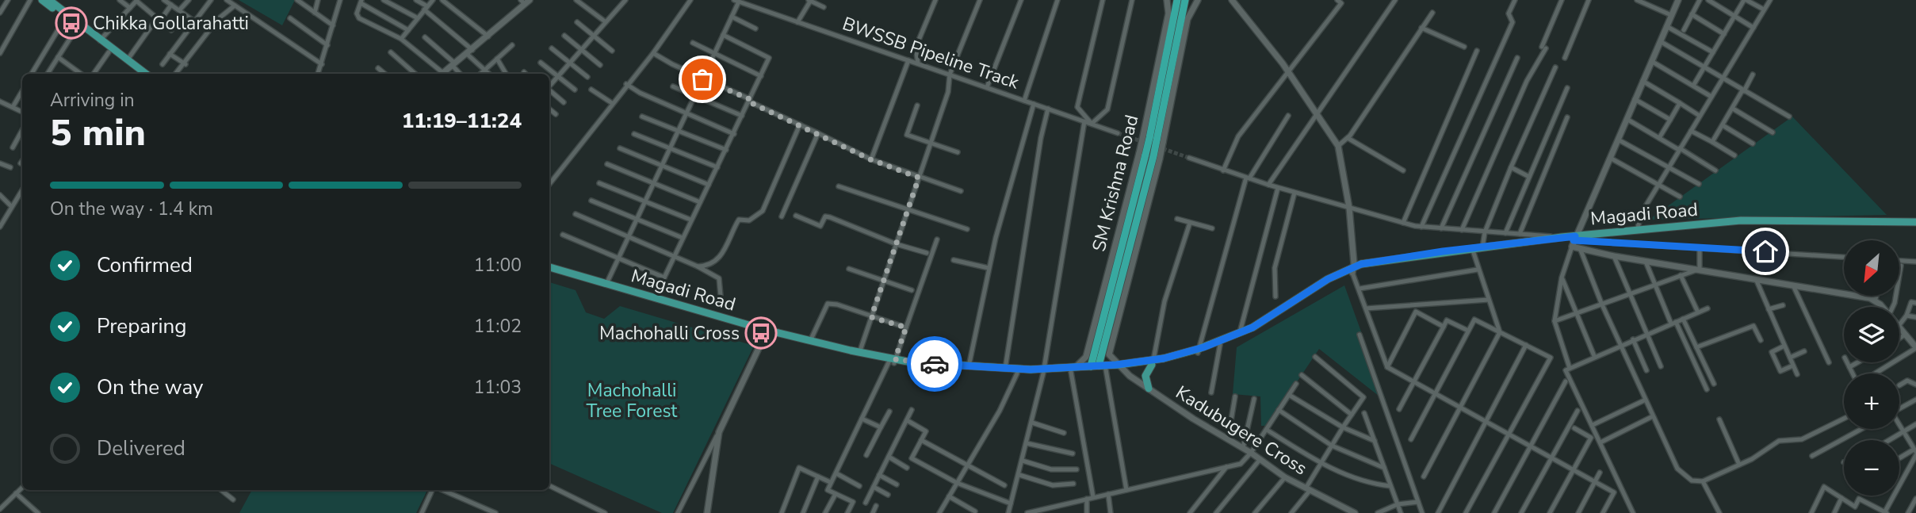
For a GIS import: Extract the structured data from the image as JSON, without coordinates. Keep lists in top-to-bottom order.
{
  "streets": {
    "highway": ["SM Krishna Road"],
    "main road": ["Magadi Road"],
    "street": ["BWSSB Pipeline Track", "Kadubugere Cross"]
  },
  "crossings": [
    ["SM Krishna Road", "Magadi Road"],
    ["SM Krishna Road", "Kadubugere Cross"],
    ["Magadi Road", "Kadubugere Cross"]
  ],
  "parks": ["Machohalli Tree Forest"],
  "places": {
    "bus stop": ["Chikka Gollarahatti", "Machohalli Cross"]
  },
  "north": "bottom left",
  "page": {
    "heading": ["5 min", "Arriving in", "11:19–11:24"],
    "bar": "On the way · 1.4 km",
    "list": [
      ["Confirmed", "11:00"],
      ["Preparing", "11:02"],
      ["On the way", "11:03"],
      "Delivered"
    ],
    "map_buttons": ["+", "−"]
  }
}
